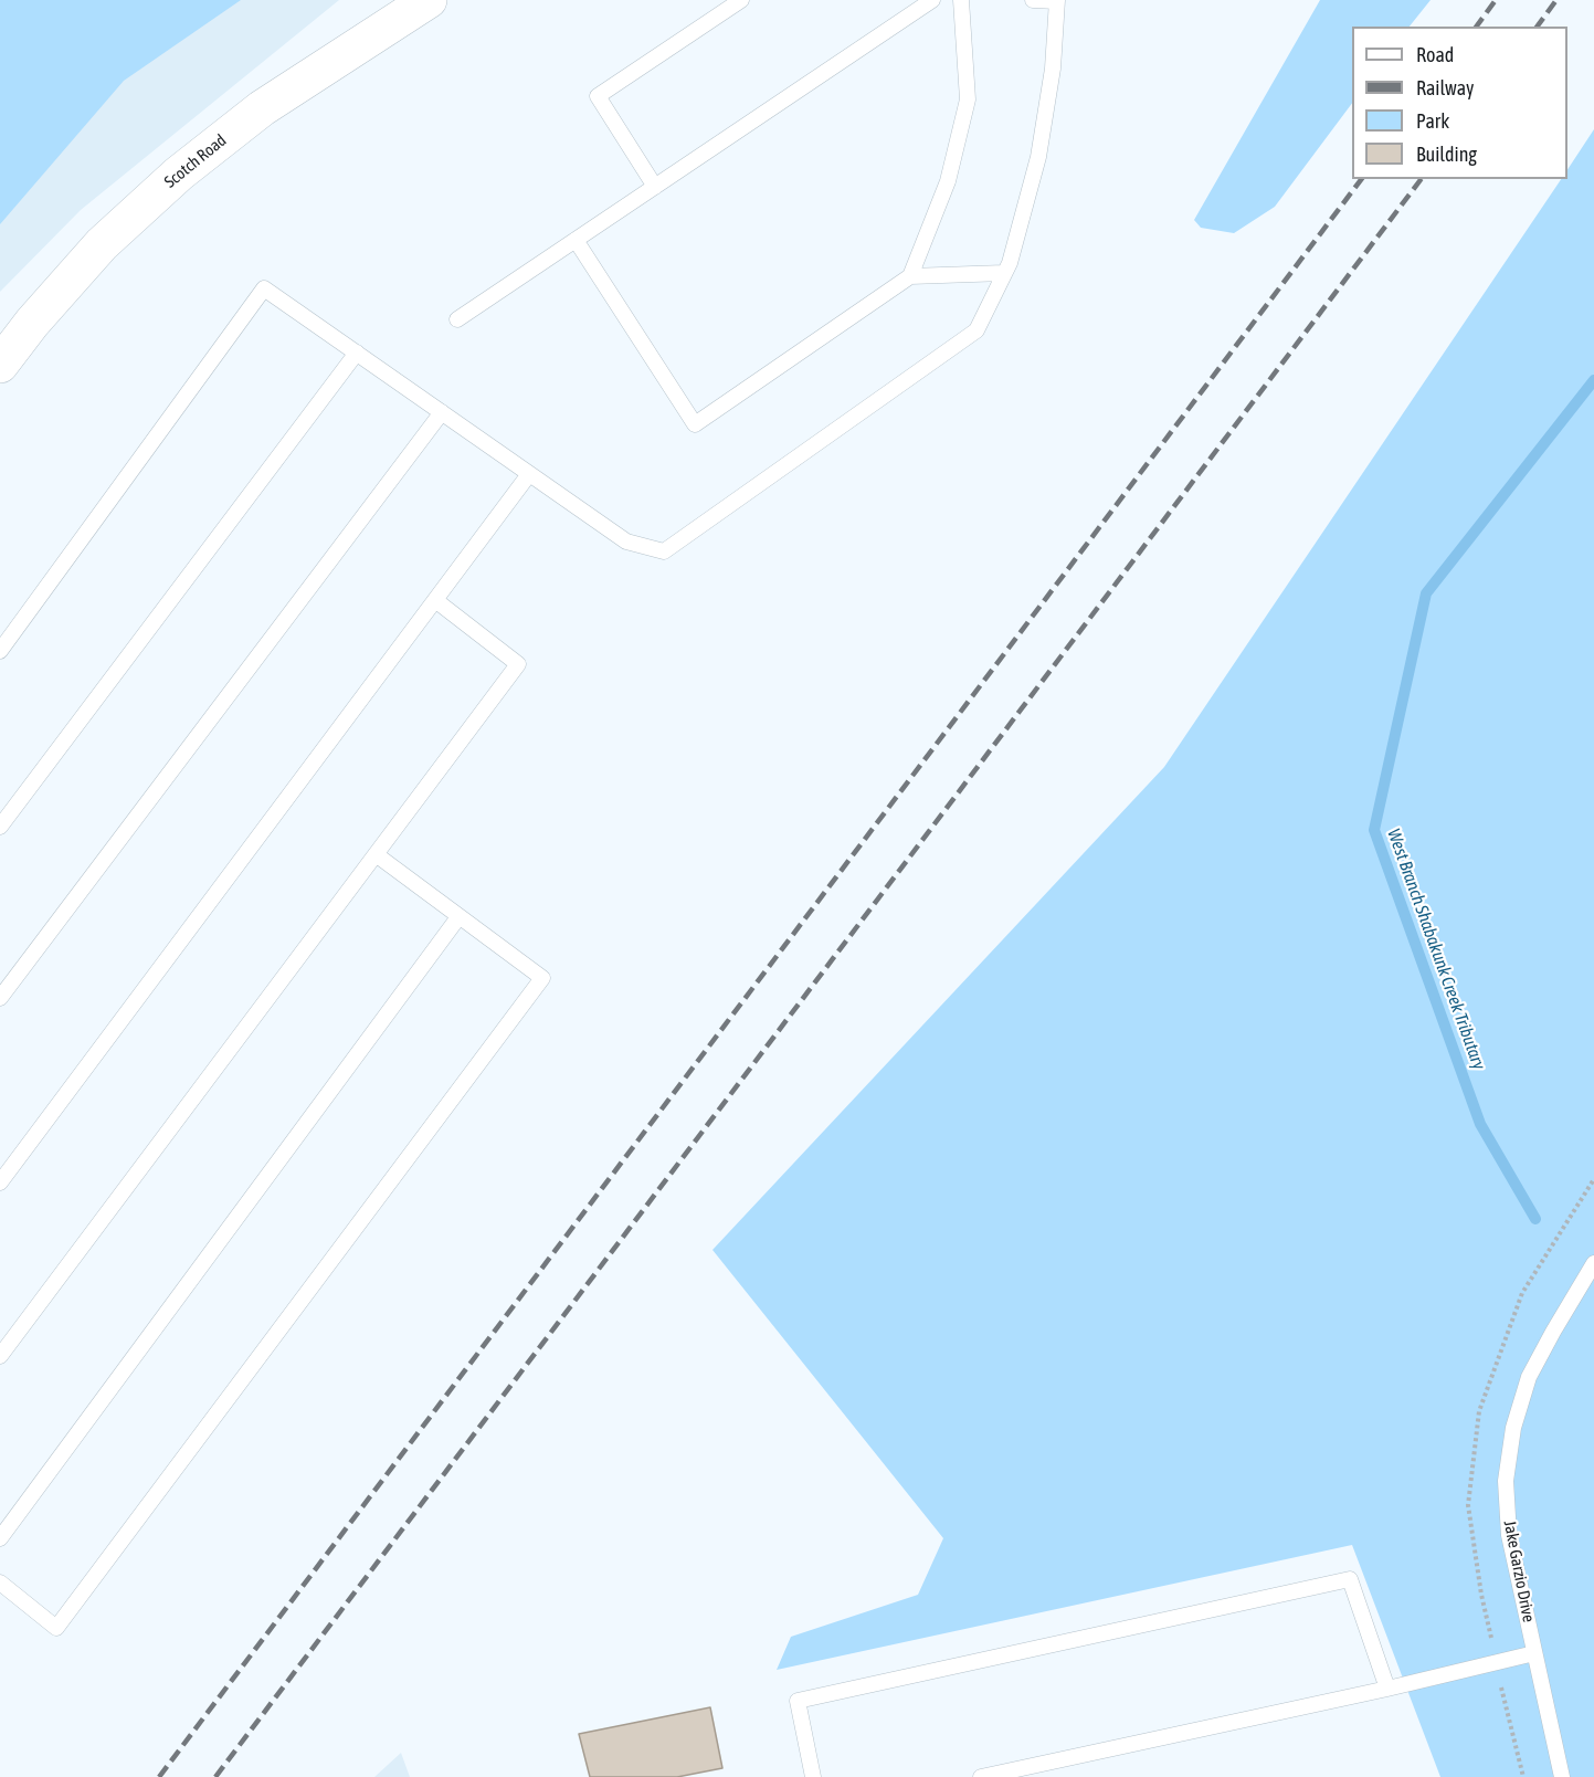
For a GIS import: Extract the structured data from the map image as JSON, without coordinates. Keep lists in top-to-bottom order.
{
  "streets": {
    "main road": ["Scotch Road"],
    "lane": ["Jake Garzio Drive"]
  },
  "water": ["West Branch Shabakunk Creek Tributary"],
  "legend": [
    "Road",
    "Railway",
    "Park",
    "Building"
  ]
}
